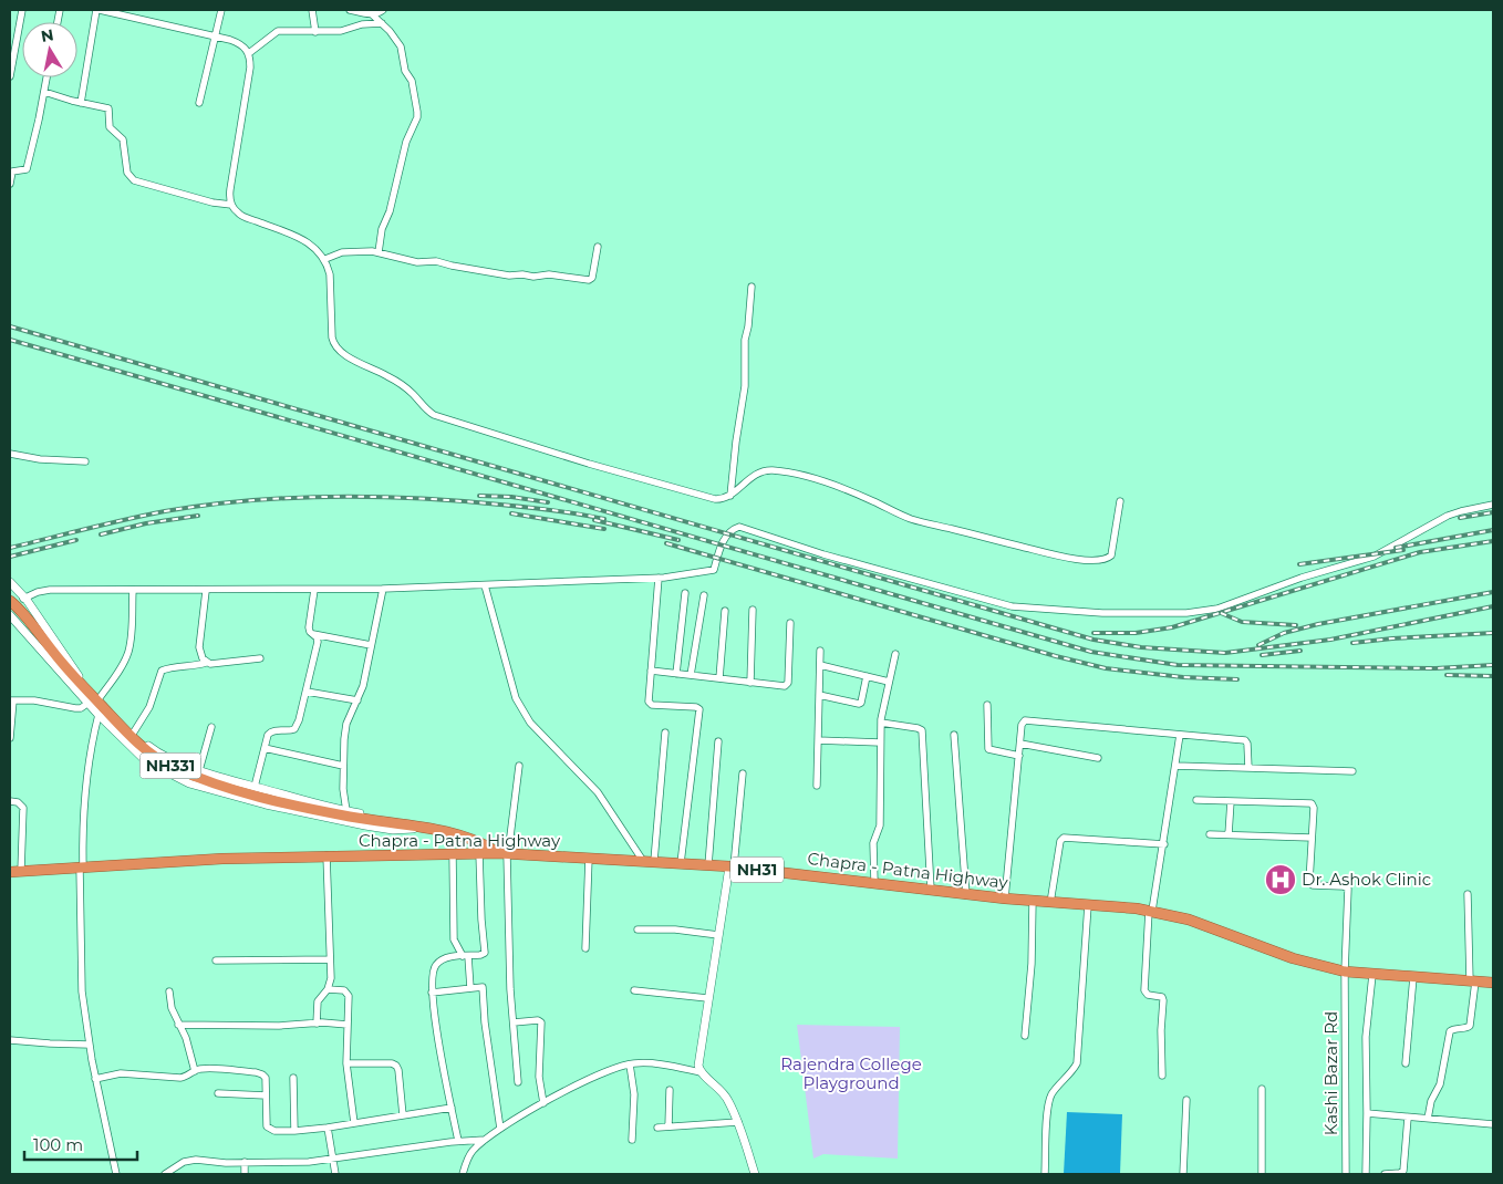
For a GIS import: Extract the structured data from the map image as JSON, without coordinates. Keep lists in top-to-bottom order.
{
  "streets": {
    "highway": ["NH331", "Chapra - Patna Highway", "NH31"],
    "street": ["Kashi Bazar Rd"]
  },
  "crossings": [
    ["NH331", "Chapra - Patna Highway"],
    ["Chapra - Patna Highway", "Kashi Bazar Rd"]
  ],
  "parks": ["Rajendra College Playground"],
  "places": {
    "hospital": ["Dr. Ashok Clinic"]
  },
  "scale_bar": "100 m",
  "north": "top"
}
